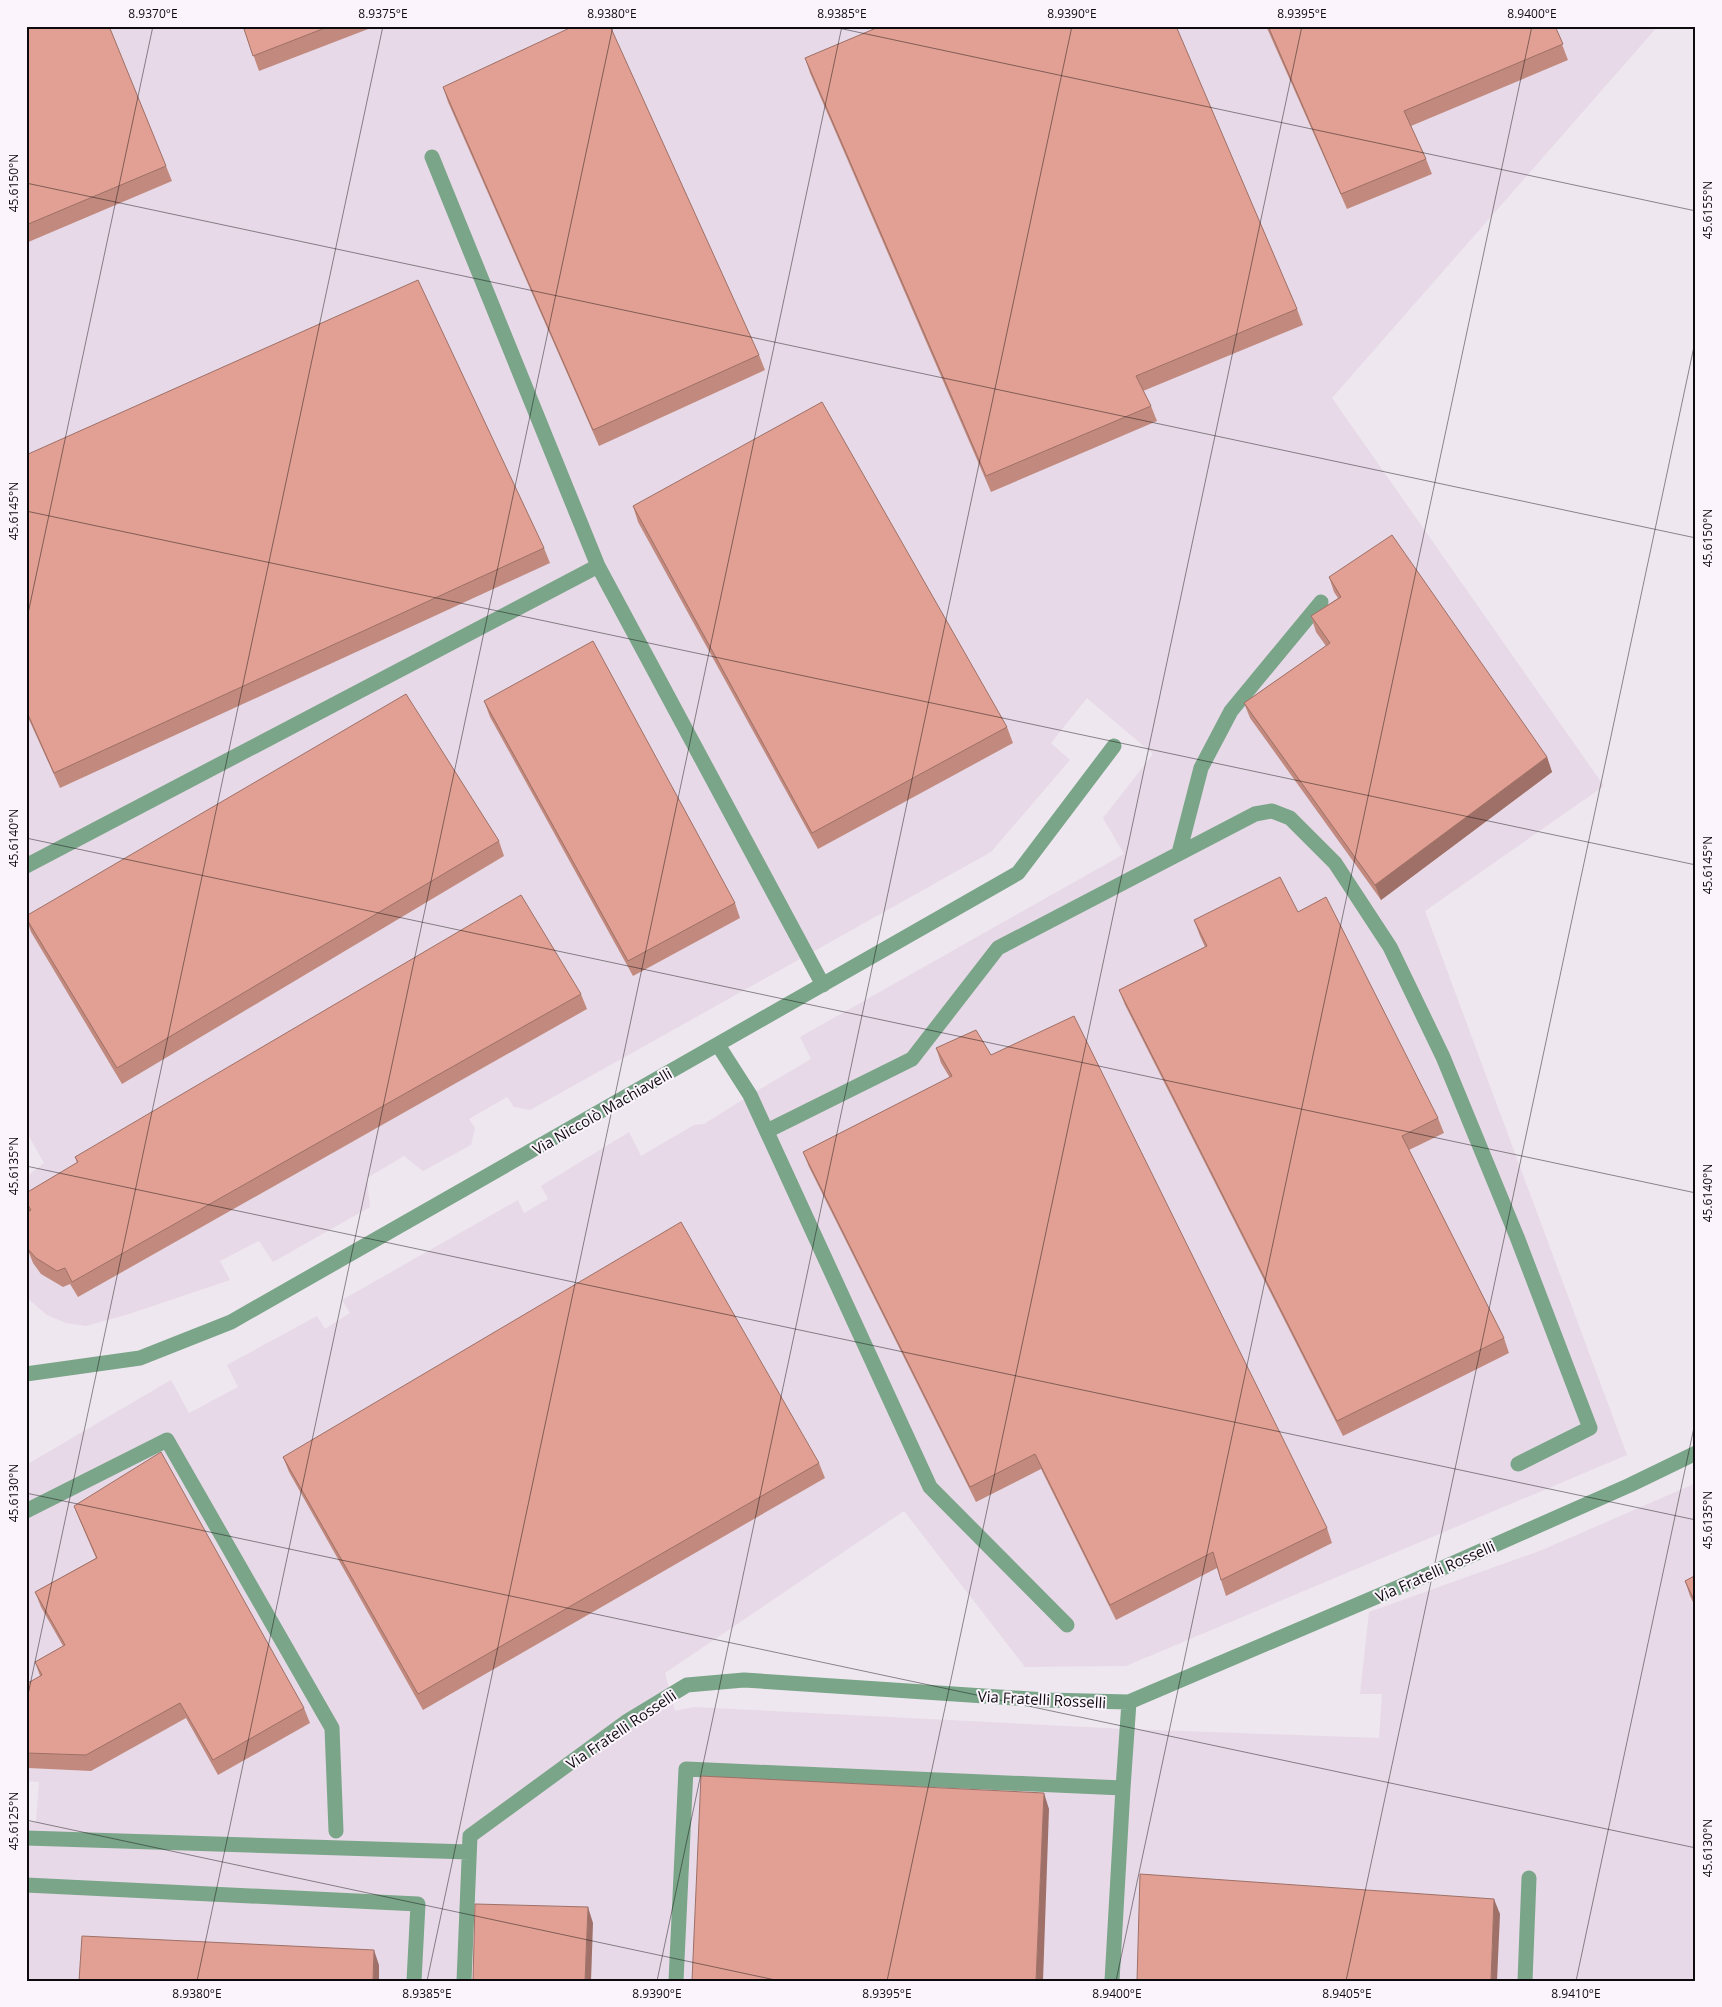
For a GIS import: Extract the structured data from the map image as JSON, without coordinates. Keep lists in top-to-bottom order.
{
  "streets": {
    "street": ["Via Niccolò Machiavelli", "Via Fratelli Rosselli"]
  },
  "coordinates": [
    "8.9370°E",
    "8.9375°E",
    "8.9380°E",
    "8.9385°E",
    "8.9390°E",
    "8.9395°E",
    "8.9400°E",
    "45.6150°N",
    "45.6155°N",
    "45.6145°N",
    "45.6140°N",
    "45.6135°N",
    "45.6130°N",
    "45.6125°N",
    "8.9405°E",
    "8.9410°E"
  ]
}
